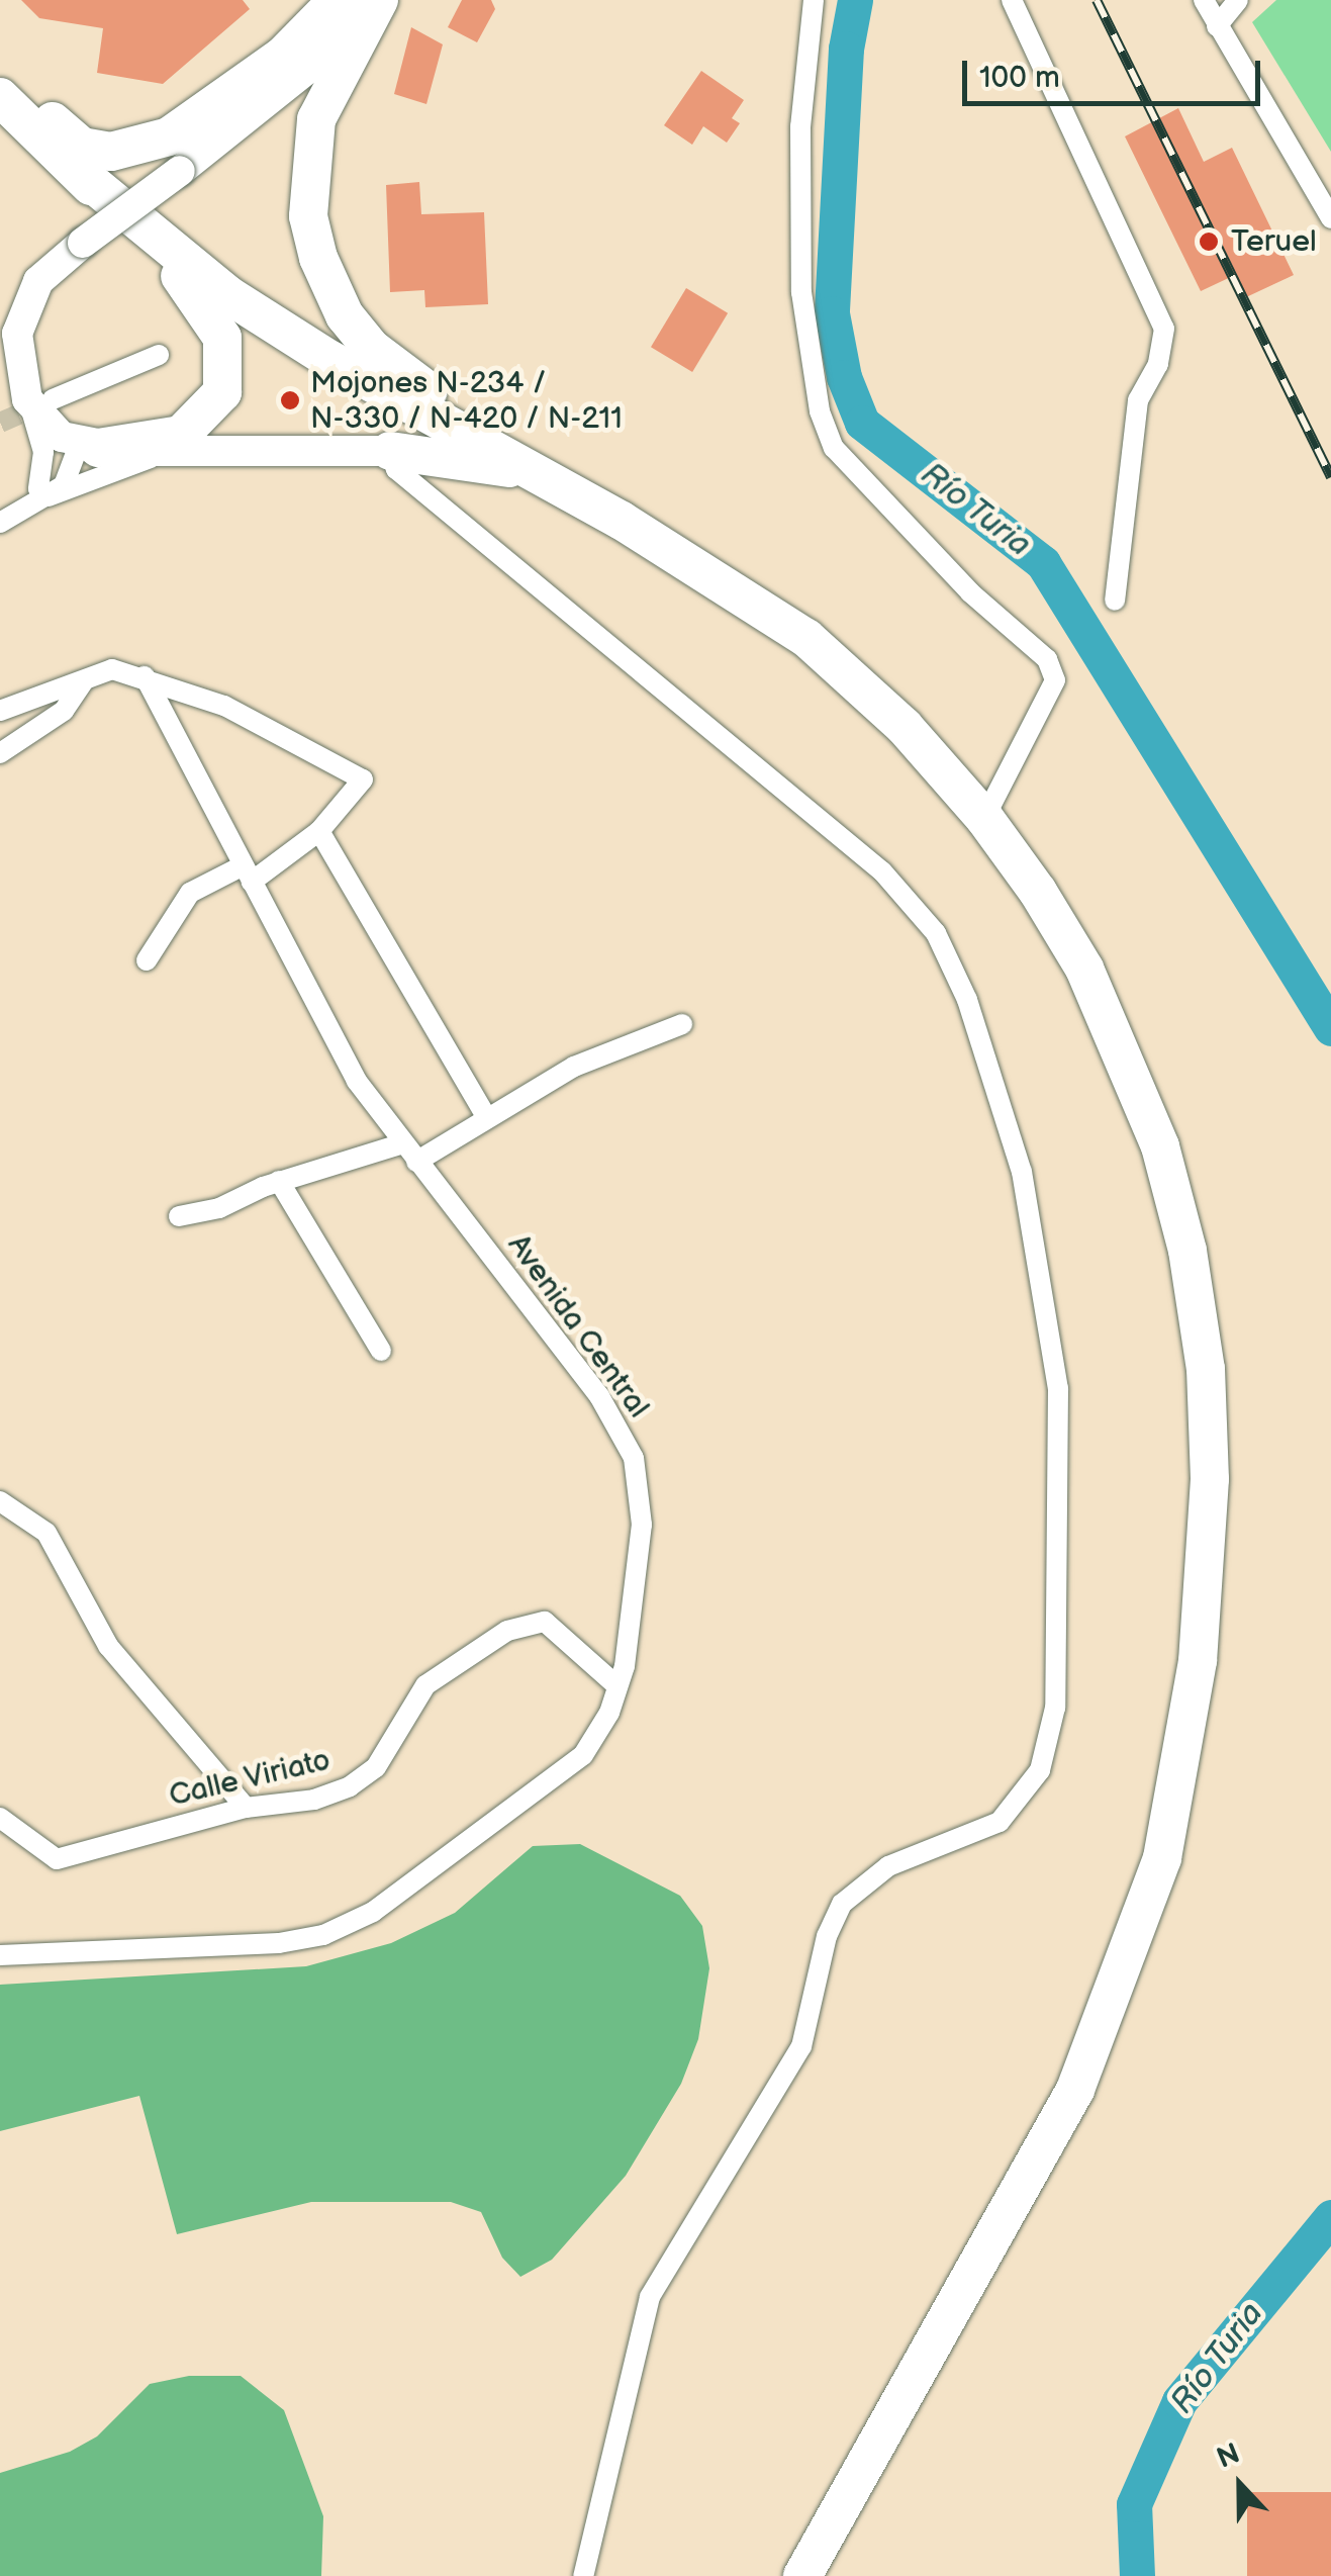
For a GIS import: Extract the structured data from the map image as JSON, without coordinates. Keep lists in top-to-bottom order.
{
  "streets": {
    "street": ["Avenida Central", "Calle Viriato"]
  },
  "crossings": [
    ["Avenida Central", "Calle Viriato"]
  ],
  "water": ["Río Turia"],
  "places": ["Teruel", "Mojones N-234 / N-330 / N-420 / N-211"],
  "scale_bar": "100 m",
  "north": "top"
}
